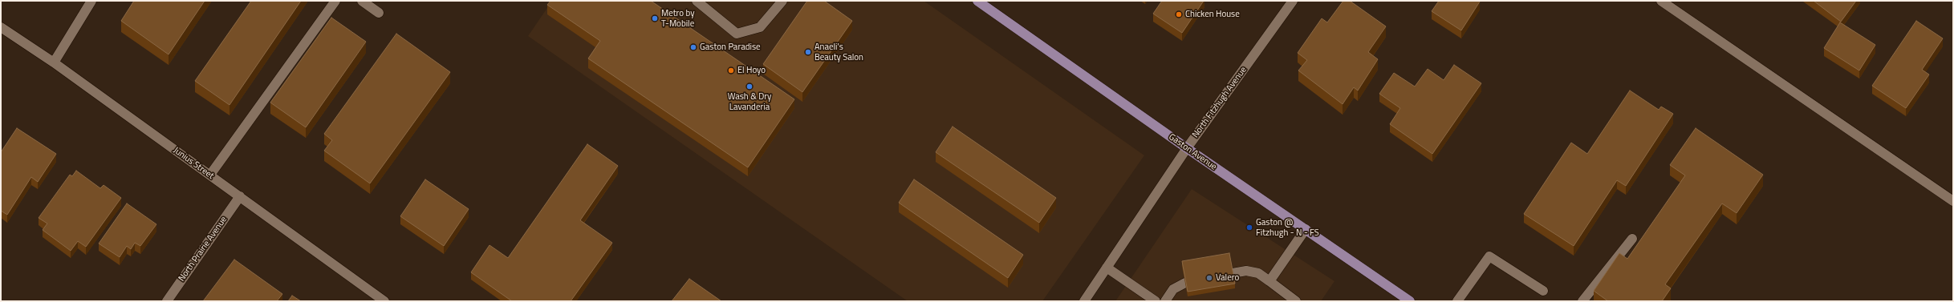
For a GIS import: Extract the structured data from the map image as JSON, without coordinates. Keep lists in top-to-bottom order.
{
  "streets": {
    "main road": ["Gaston Avenue"],
    "street": ["North Fitzhugh Avenue", "Junius Street", "North Prairie Avenue"]
  },
  "crossings": [
    ["North Fitzhugh Avenue", "Gaston Avenue"],
    ["Junius Street", "North Prairie Avenue"]
  ],
  "places": [
    "Chicken House",
    "Metro by T-Mobile",
    "Gaston Paradise",
    "Anaeli's Beauty Salon",
    "El Hoyo",
    "Wash & Dry Lavanderia",
    "Gaston @ Fitzhugh - N - FS",
    "Valero"
  ]
}
